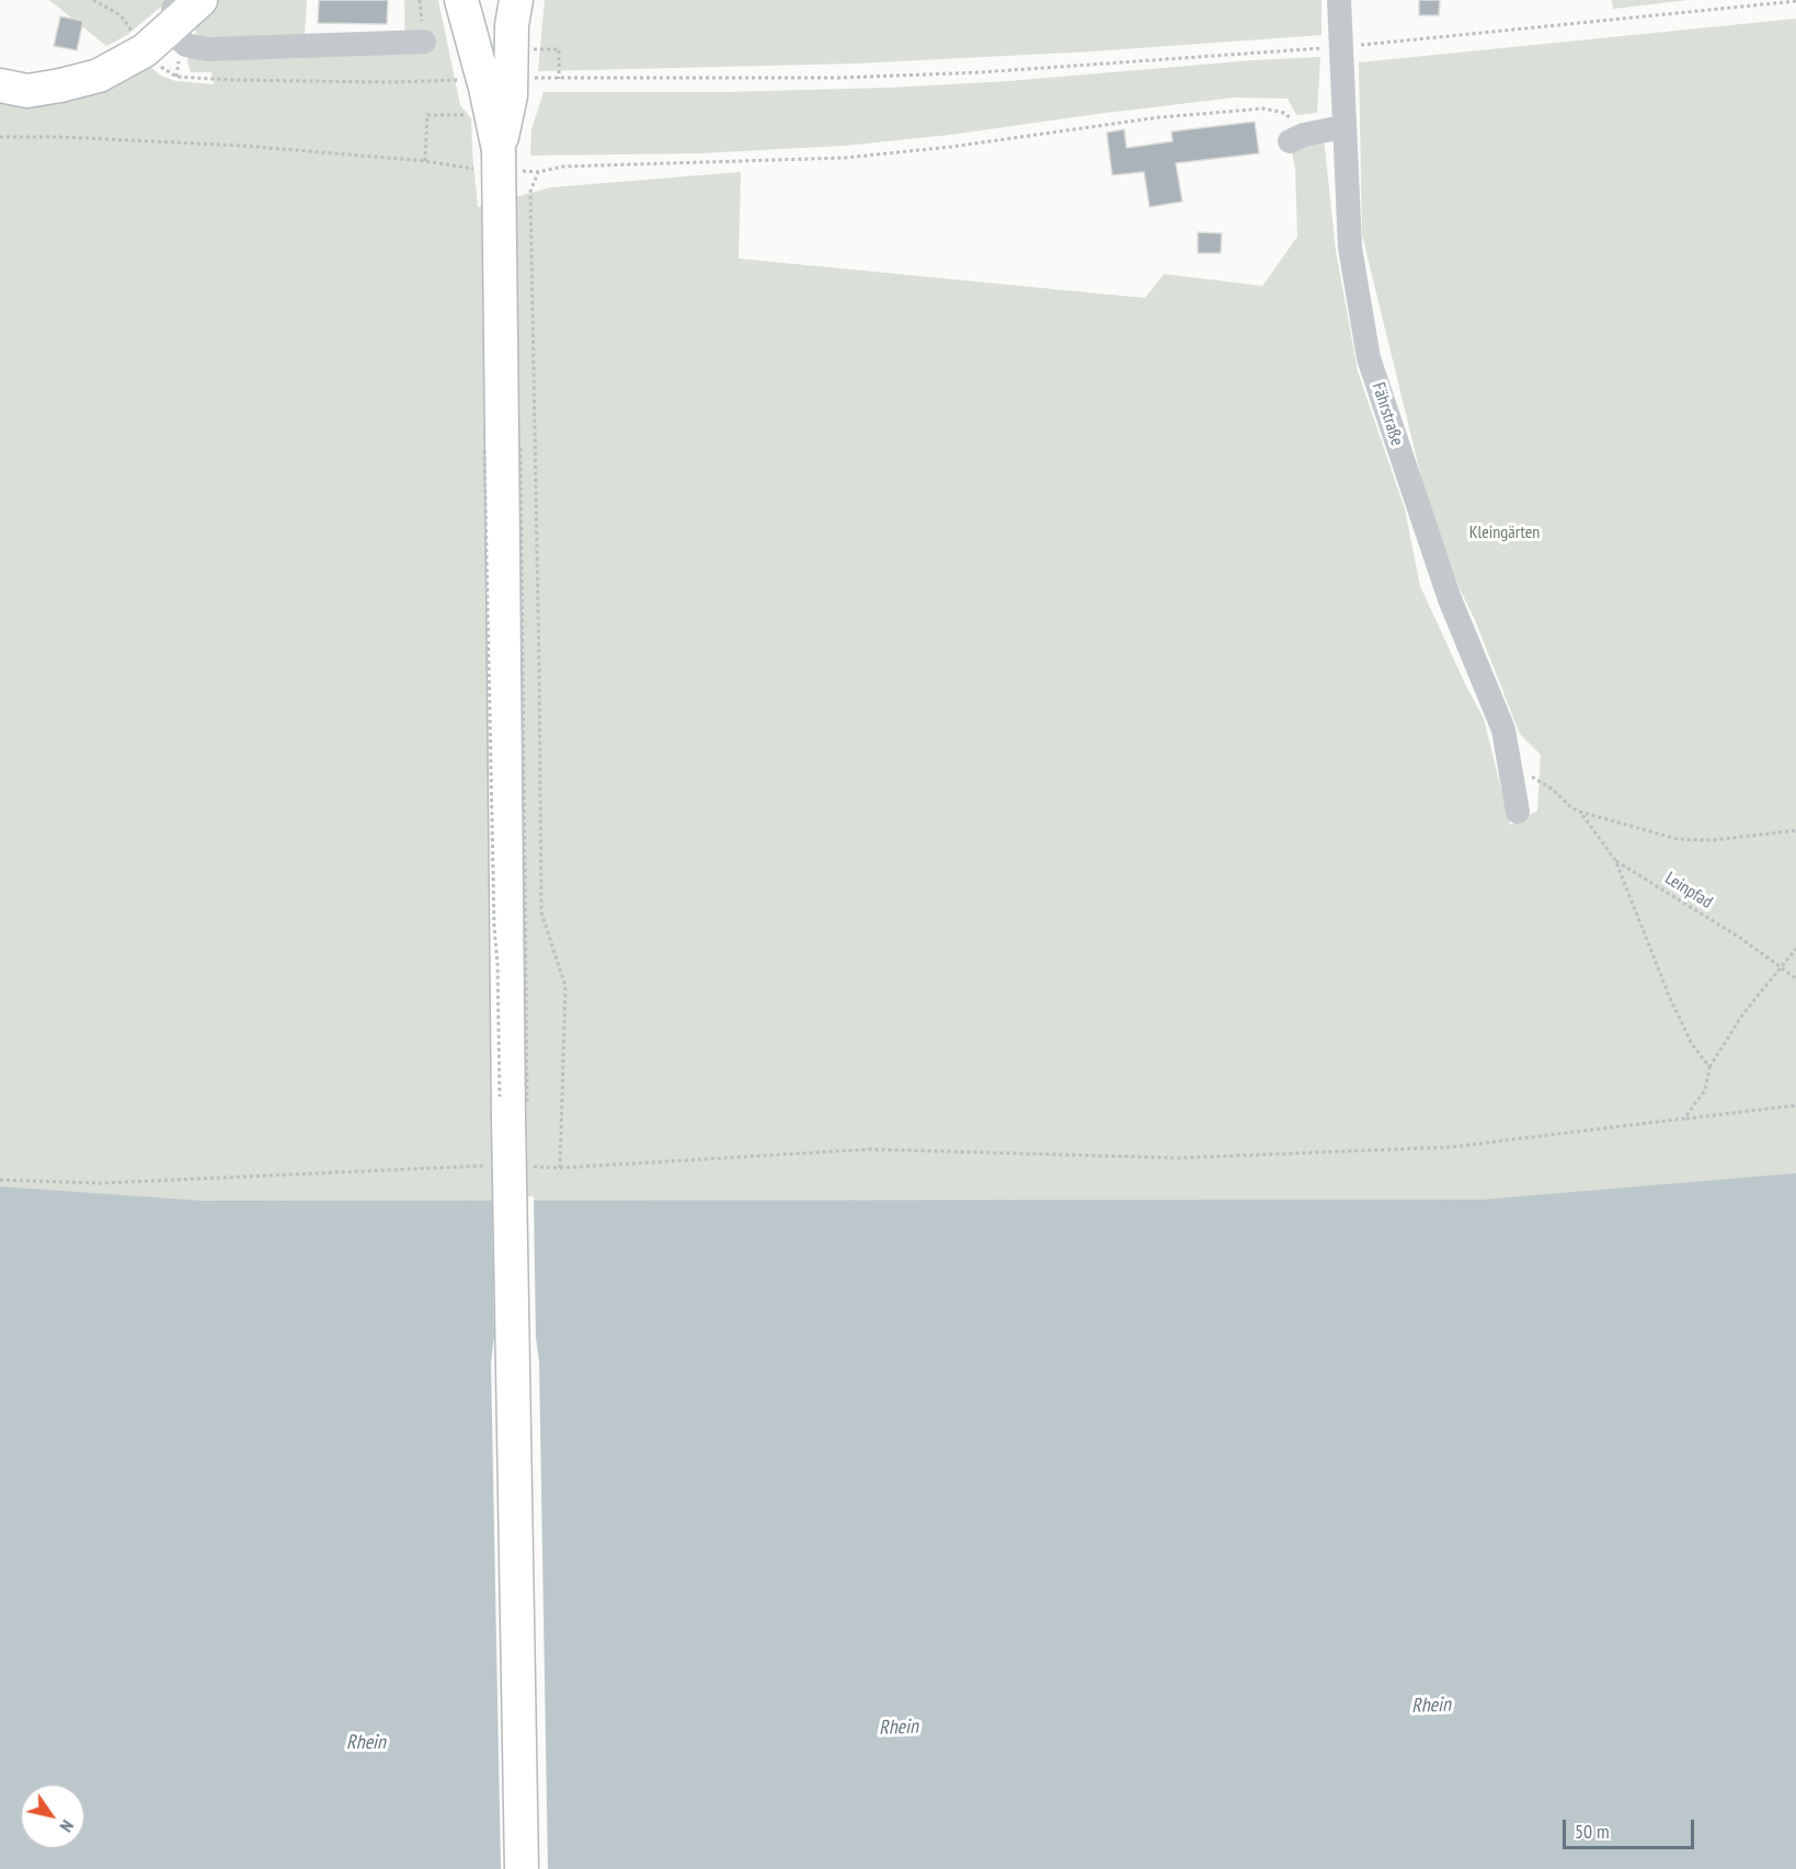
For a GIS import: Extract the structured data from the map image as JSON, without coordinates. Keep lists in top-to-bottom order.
{
  "streets": {
    "lane": ["Fährstraße"],
    "path": ["Leinpfad"]
  },
  "water": ["Rhein"],
  "parks": ["Kleingärten"],
  "scale_bar": "50 m",
  "north": "bottom right"
}
